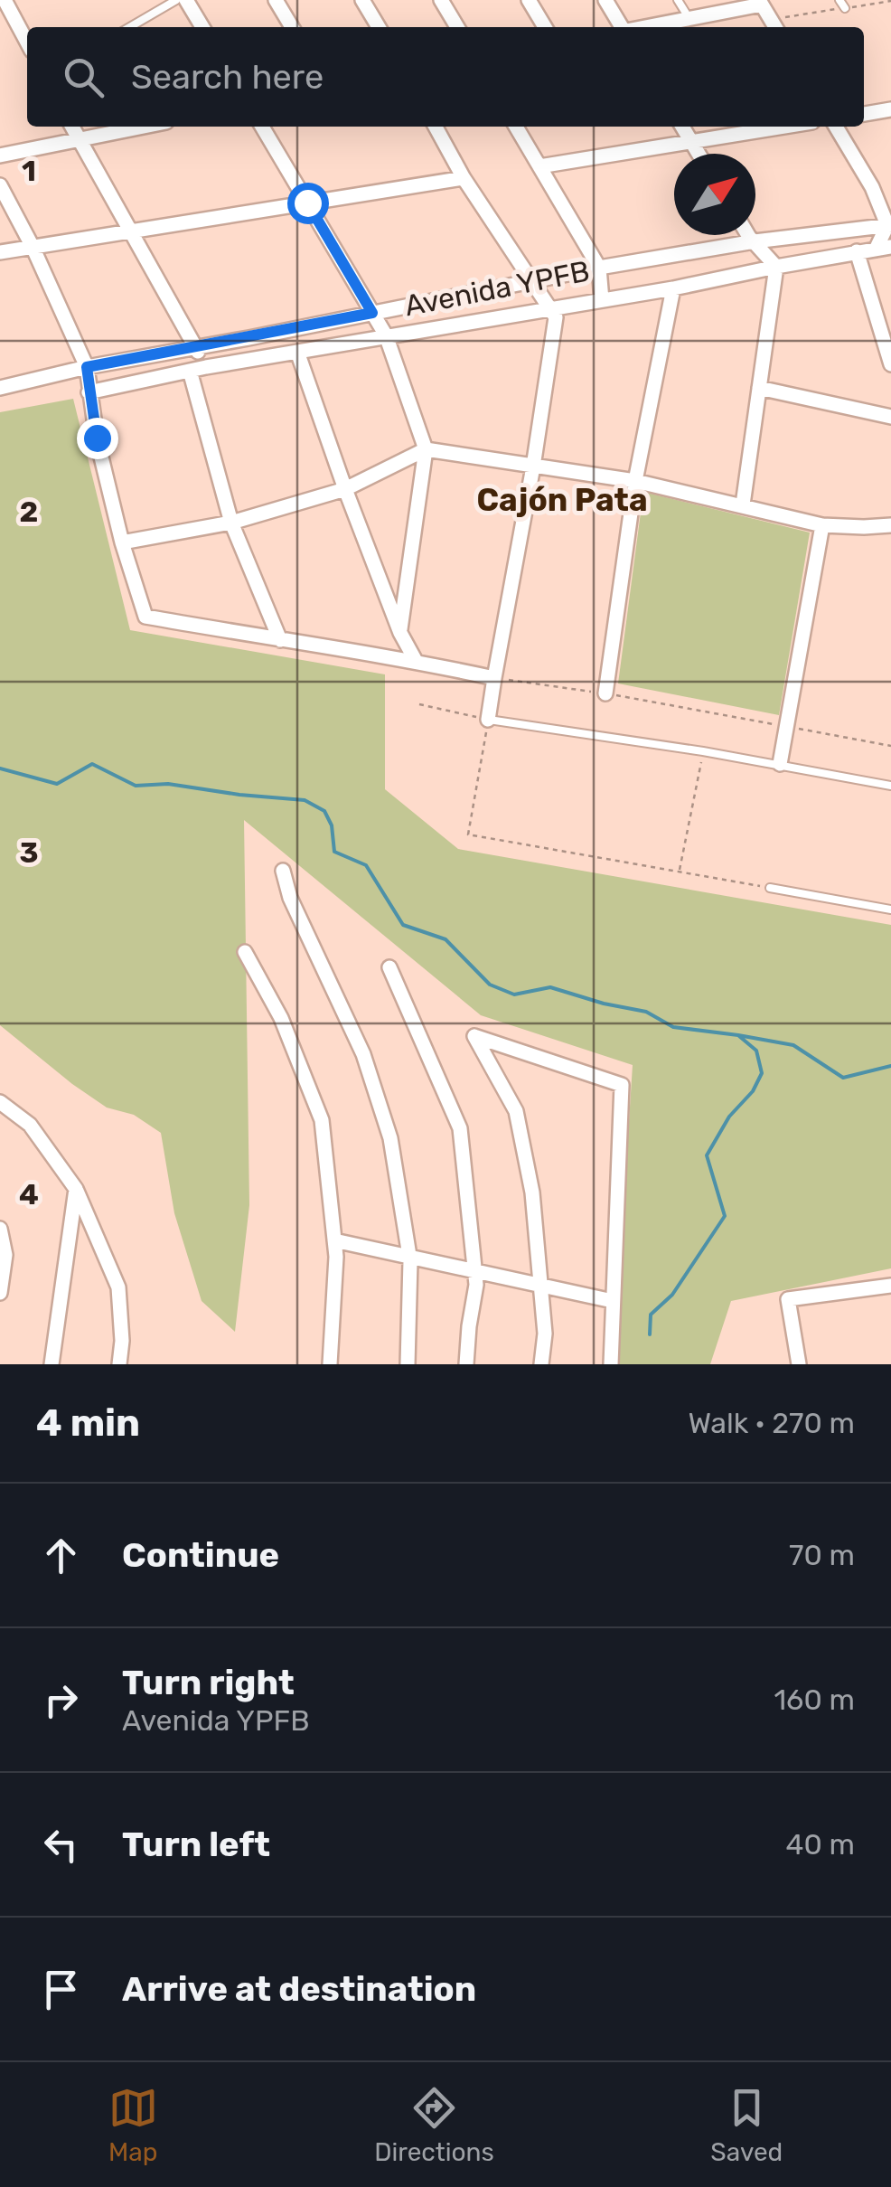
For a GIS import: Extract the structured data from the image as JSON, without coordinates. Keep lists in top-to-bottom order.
{
  "streets": {
    "street": ["Avenida YPFB"]
  },
  "districts": ["Cajón Pata"],
  "north": "top right",
  "page": {
    "search": "Search here",
    "heading": ["4 min", "Walk · 270 m"],
    "list": [
      ["Continue", "70 m"],
      ["Turn right", "Avenida YPFB", "160 m"],
      ["Turn left", "40 m"],
      "Arrive at destination"
    ],
    "nav": ["Map", "Directions", "Saved"]
  },
  "grid": {
    "rows": [
      "1",
      "2",
      "3",
      "4"
    ]
  }
}
